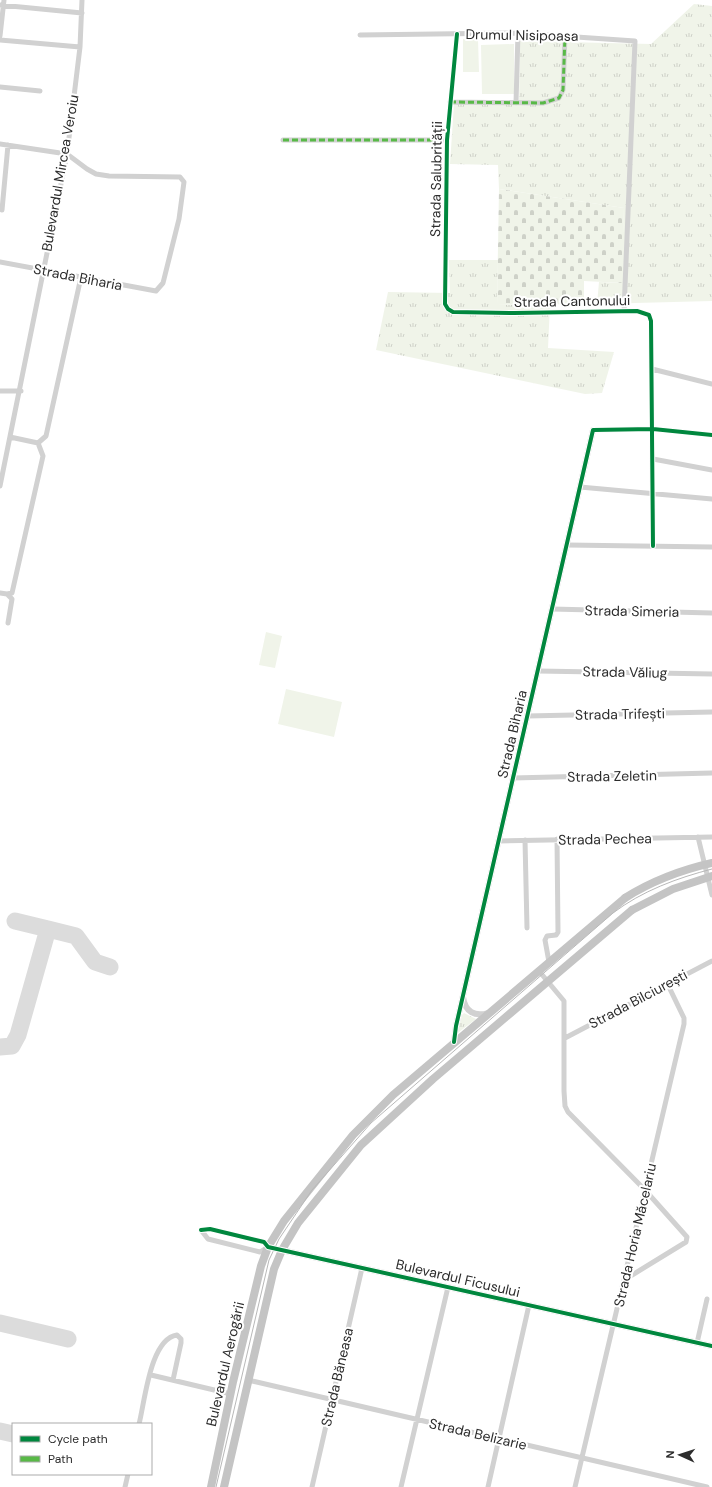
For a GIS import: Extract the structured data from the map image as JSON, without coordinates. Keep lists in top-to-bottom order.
{
  "streets": {
    "main road": ["Bulevardul Aerogării"],
    "street": [
      "Drumul Nisipoasa",
      "Bulevardul Mircea Veroiu",
      "Strada Salubrității",
      "Strada Biharia",
      "Strada Cantonului",
      "Strada Simeria",
      "Strada Văliug",
      "Strada Trifești",
      "Strada Zeletin",
      "Strada Pechea",
      "Strada Bilciurești",
      "Strada Horia Măcelariu",
      "Bulevardul Ficusului",
      "Strada Băneasa",
      "Strada Belizarie"
    ]
  },
  "crossings": [
    ["Drumul Nisipoasa", "Strada Salubrității"],
    ["Drumul Nisipoasa", "Strada Cantonului"],
    ["Bulevardul Mircea Veroiu", "Strada Biharia"],
    ["Strada Salubrității", "Strada Cantonului"],
    ["Strada Biharia", "Strada Simeria"],
    ["Strada Biharia", "Strada Văliug"],
    ["Strada Biharia", "Strada Trifești"],
    ["Strada Biharia", "Strada Zeletin"],
    ["Strada Biharia", "Strada Pechea"],
    ["Strada Biharia", "Bulevardul Aerogării"],
    ["Strada Bilciurești", "Strada Horia Măcelariu"],
    ["Strada Horia Măcelariu", "Bulevardul Ficusului"],
    ["Strada Horia Măcelariu", "Strada Belizarie"],
    ["Bulevardul Ficusului", "Bulevardul Aerogării"],
    ["Bulevardul Ficusului", "Strada Băneasa"],
    ["Bulevardul Aerogării", "Strada Belizarie"],
    ["Strada Băneasa", "Strada Belizarie"]
  ],
  "legend": ["Cycle path", "Path"],
  "north": "left"
}
